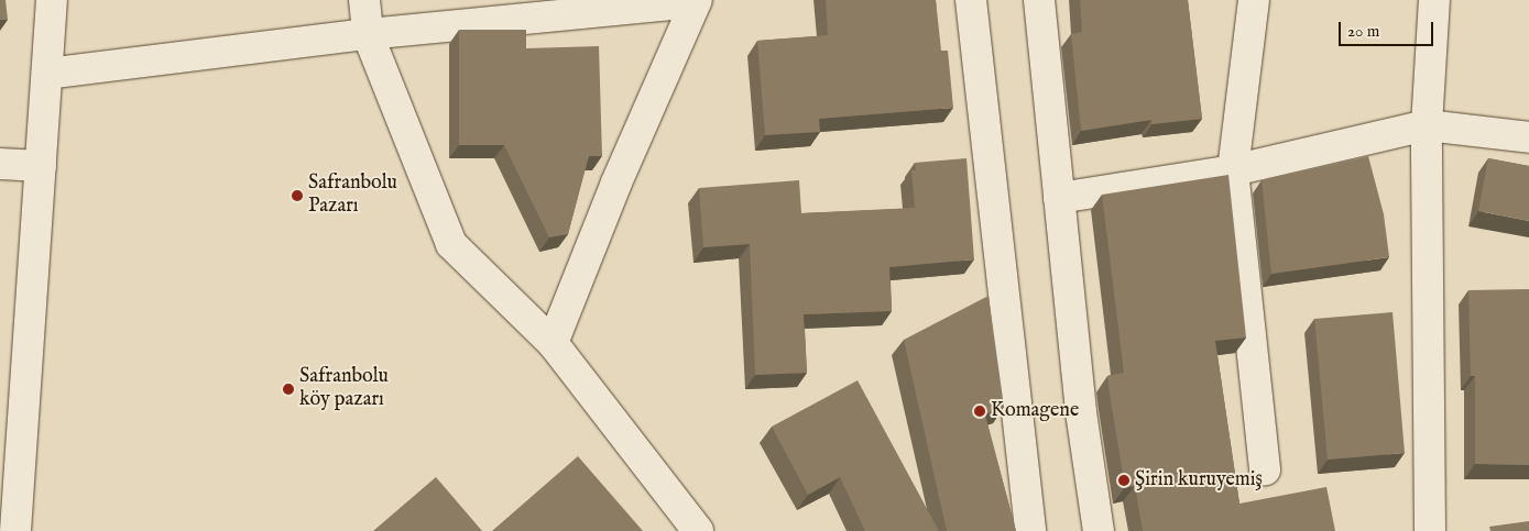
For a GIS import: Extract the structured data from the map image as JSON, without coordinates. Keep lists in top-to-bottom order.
{
  "places": [
    "Safranbolu Pazarı",
    "Safranbolu köy pazarı",
    "Komagene",
    "Şirin kuruyemiş"
  ],
  "scale_bar": "20 m"
}
